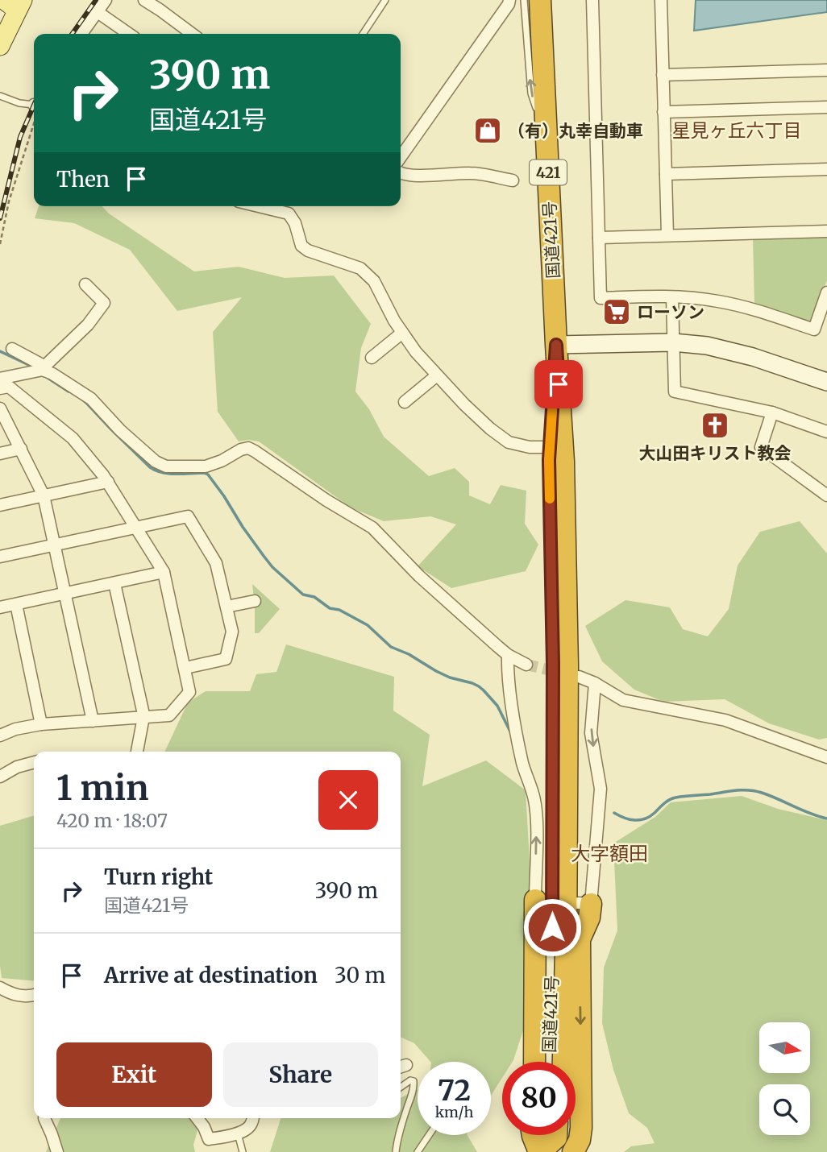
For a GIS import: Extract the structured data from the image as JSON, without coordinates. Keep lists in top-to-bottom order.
{
  "streets": {
    "highway": ["421", "国道421号"]
  },
  "districts": ["星見ヶ丘六丁目", "大字額田"],
  "places": {
    "shop": ["（有）丸幸自動車"],
    "supermarket": ["ローソン"],
    "church": ["大山田キリスト教会"]
  },
  "north": "right",
  "page": {
    "turn": ["390 m", "国道421号"],
    "then": "Then",
    "heading": ["1 min", "420 m · 18:07"],
    "list": [
      {
        "name": "Turn right",
        "note": "国道421号",
        "value": "390 m"
      },
      {
        "name": "Arrive at destination",
        "value": "30 m"
      }
    ],
    "buttons": ["Exit", "Share"],
    "speed": "72 km/h",
    "limit": "80"
  }
}
